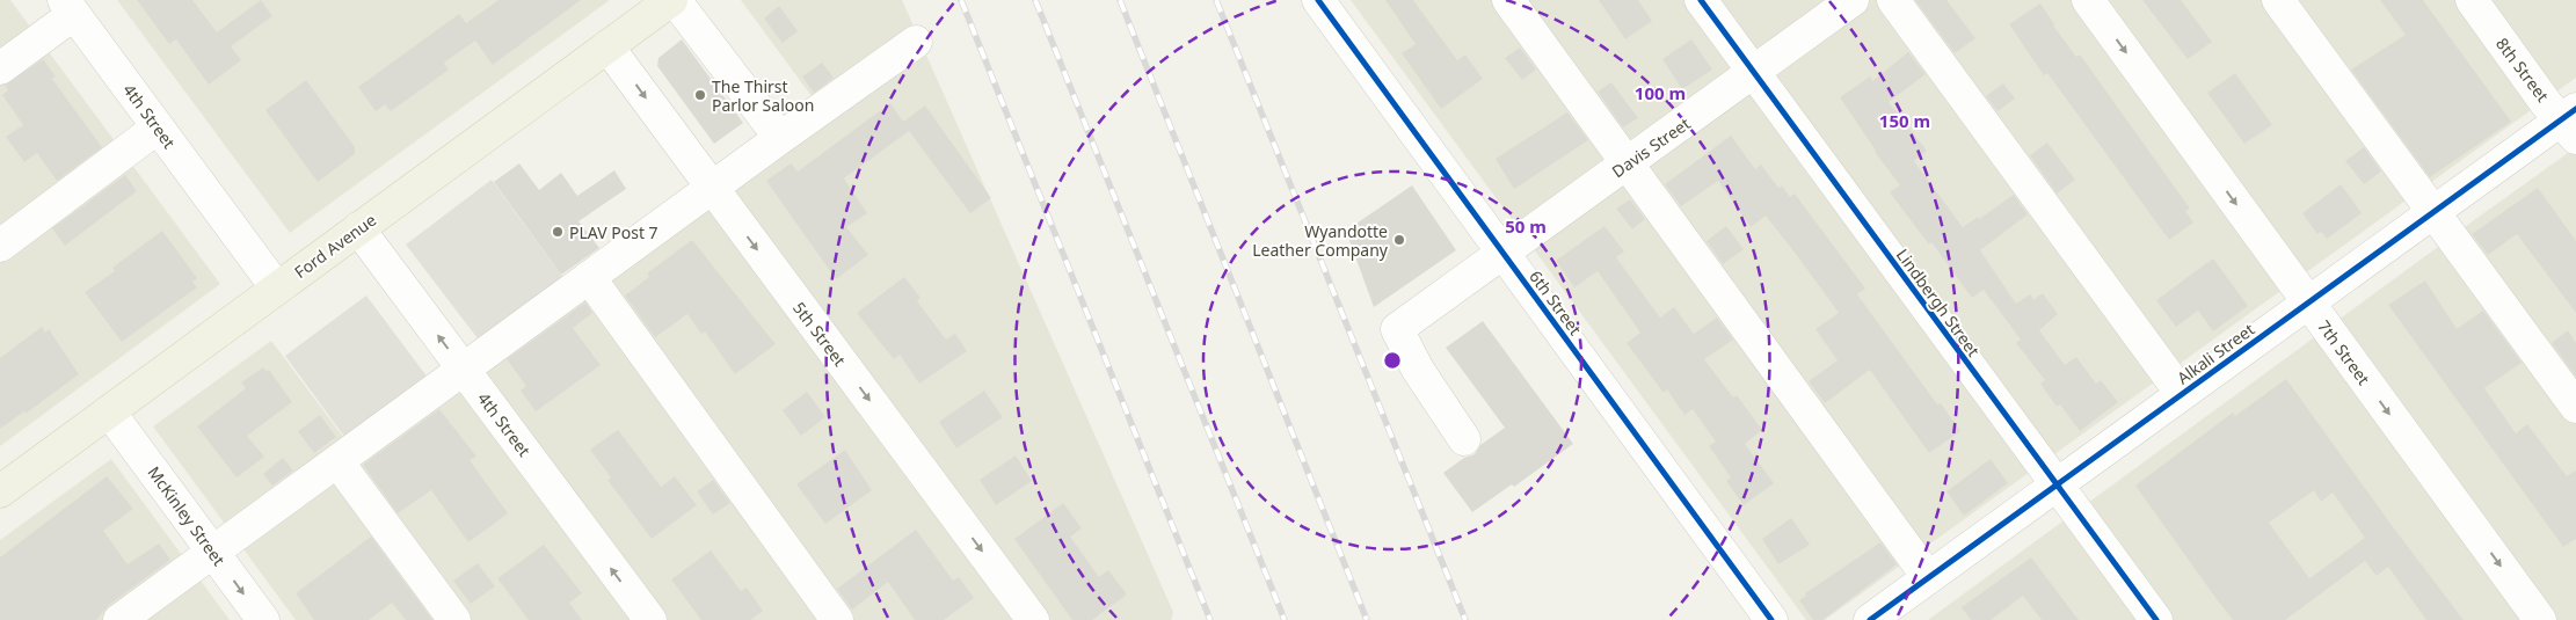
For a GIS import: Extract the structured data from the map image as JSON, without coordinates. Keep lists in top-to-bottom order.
{
  "streets": {
    "main road": ["Ford Avenue"],
    "street": [
      "8th Street",
      "4th Street",
      "Davis Street",
      "6th Street",
      "Lindbergh Street",
      "5th Street",
      "7th Street",
      "Alkali Street",
      "McKinley Street"
    ]
  },
  "crossings": [
    ["8th Street", "Alkali Street"],
    ["4th Street", "Ford Avenue"],
    ["Davis Street", "6th Street"],
    ["Davis Street", "Lindbergh Street"],
    ["Ford Avenue", "5th Street"],
    ["Ford Avenue", "McKinley Street"],
    ["Lindbergh Street", "Alkali Street"],
    ["7th Street", "Alkali Street"]
  ],
  "places": ["The Thirst Parlor Saloon", "PLAV Post 7", "Wyandotte Leather Company"],
  "rings": ["100 m", "150 m", "50 m"]
}
